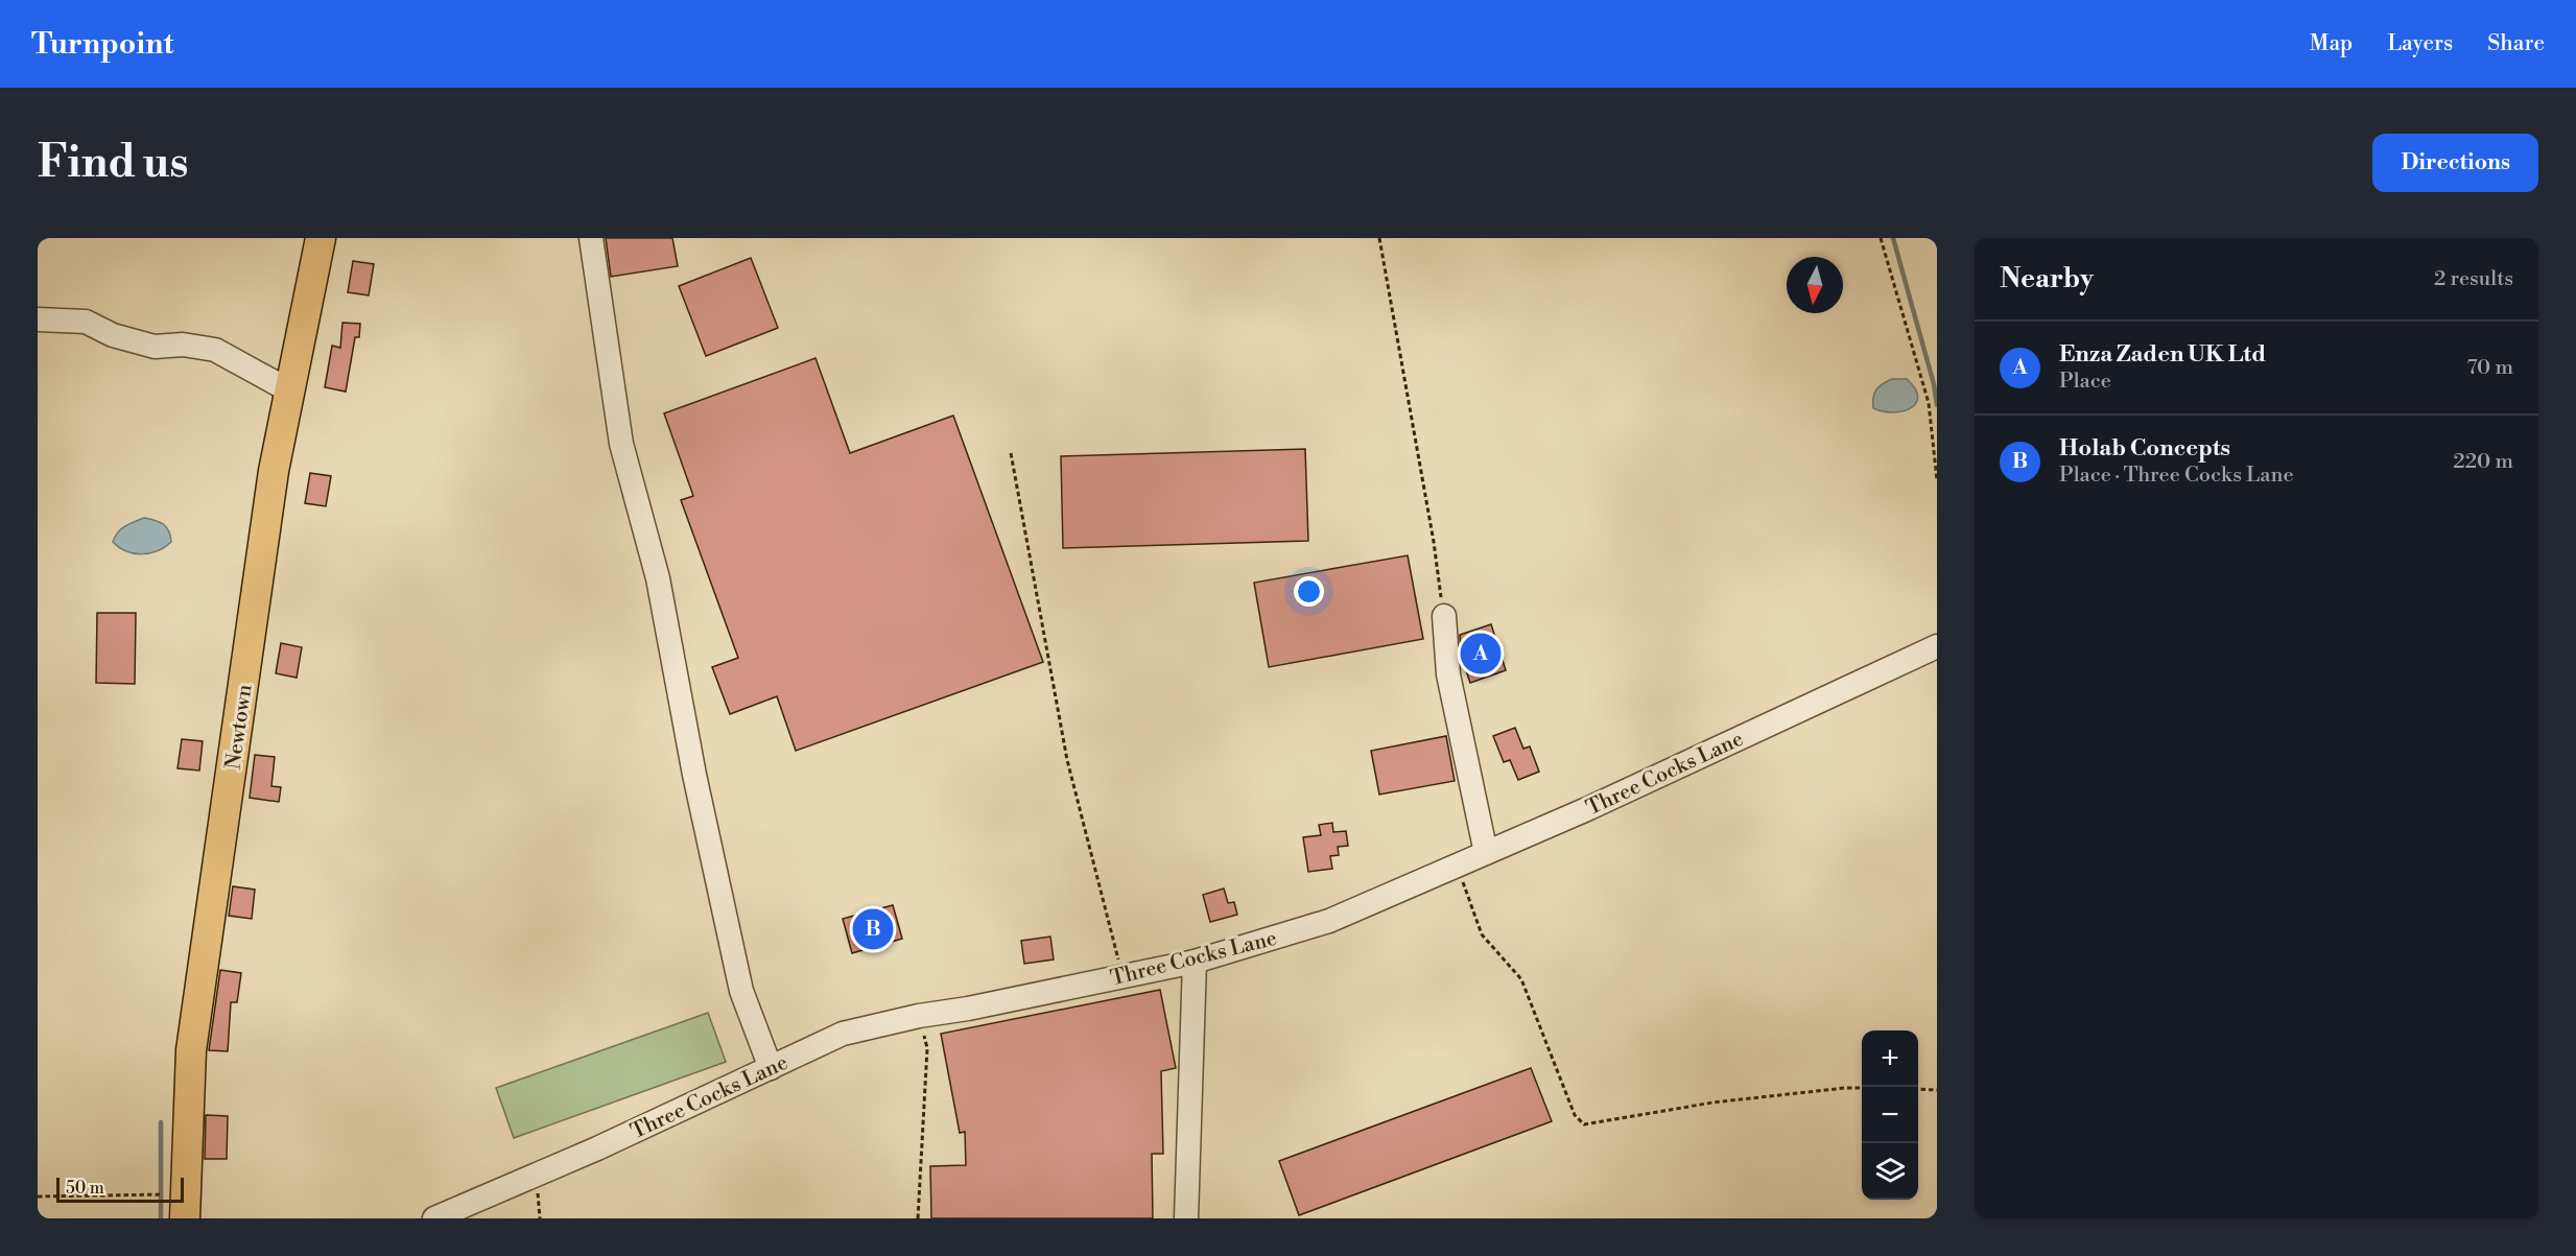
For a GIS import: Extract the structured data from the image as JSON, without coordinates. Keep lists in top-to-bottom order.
{
  "streets": {
    "main road": ["Newtown"],
    "street": ["Three Cocks Lane"]
  },
  "scale_bar": "50 m",
  "north": "bottom",
  "page": {
    "header": "Turnpoint",
    "nav": ["Map", "Layers", "Share"],
    "buttons": "Directions",
    "title": "Find us",
    "heading": ["Nearby", "2 results"],
    "list": [
      {
        "mark": "A",
        "name": "Enza Zaden UK Ltd",
        "note": "Place",
        "value": "70 m"
      },
      {
        "mark": "B",
        "name": "Holab Concepts",
        "note": "Place · Three Cocks Lane",
        "value": "220 m"
      }
    ],
    "pins": ["A", "B"],
    "map_buttons": ["+", "−"],
    "scale": "50 m"
  }
}
